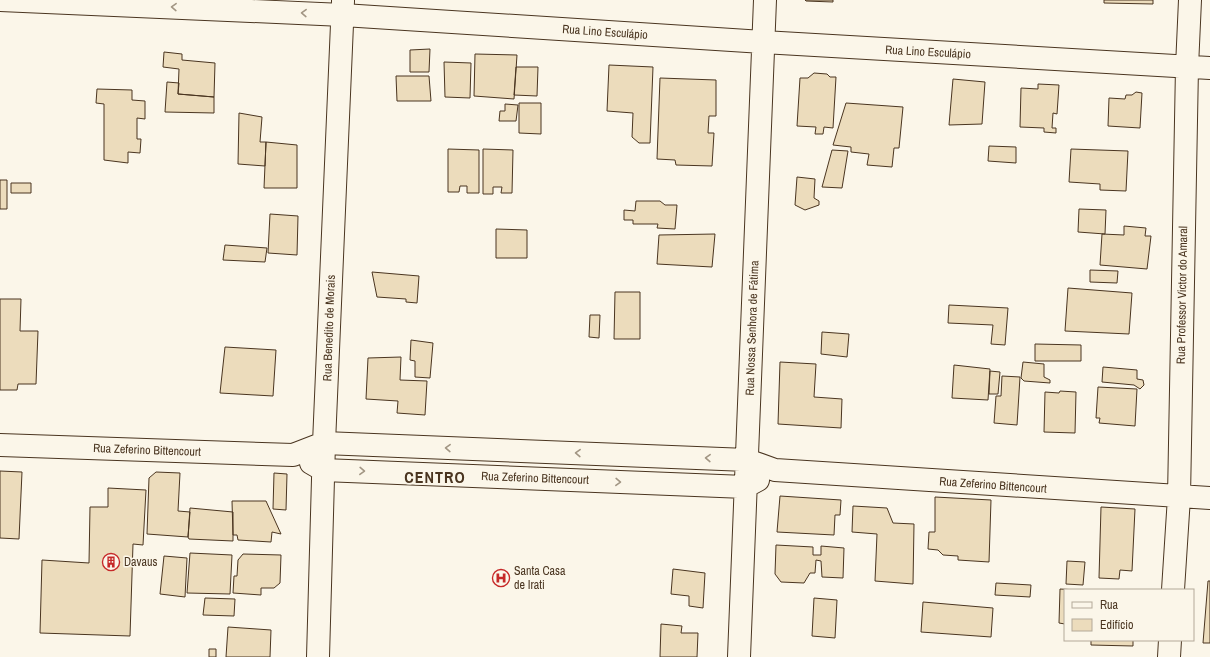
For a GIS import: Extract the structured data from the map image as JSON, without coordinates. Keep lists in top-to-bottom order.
{
  "streets": {
    "street": [
      "Rua Lino Esculápio",
      "Rua Professor Victor do Amaral",
      "Rua Benedito de Morais",
      "Rua Nossa Senhora de Fátima",
      "Rua Zeferino Bittencourt"
    ]
  },
  "crossings": [
    ["Rua Lino Esculápio", "Rua Professor Victor do Amaral"],
    ["Rua Lino Esculápio", "Rua Benedito de Morais"],
    ["Rua Lino Esculápio", "Rua Nossa Senhora de Fátima"],
    ["Rua Professor Victor do Amaral", "Rua Zeferino Bittencourt"],
    ["Rua Benedito de Morais", "Rua Zeferino Bittencourt"],
    ["Rua Nossa Senhora de Fátima", "Rua Zeferino Bittencourt"]
  ],
  "districts": ["CENTRO"],
  "places": {
    "building": ["Davaus"],
    "hospital": ["Santa Casa de Irati"]
  },
  "legend": ["Rua", "Edifício"]
}
